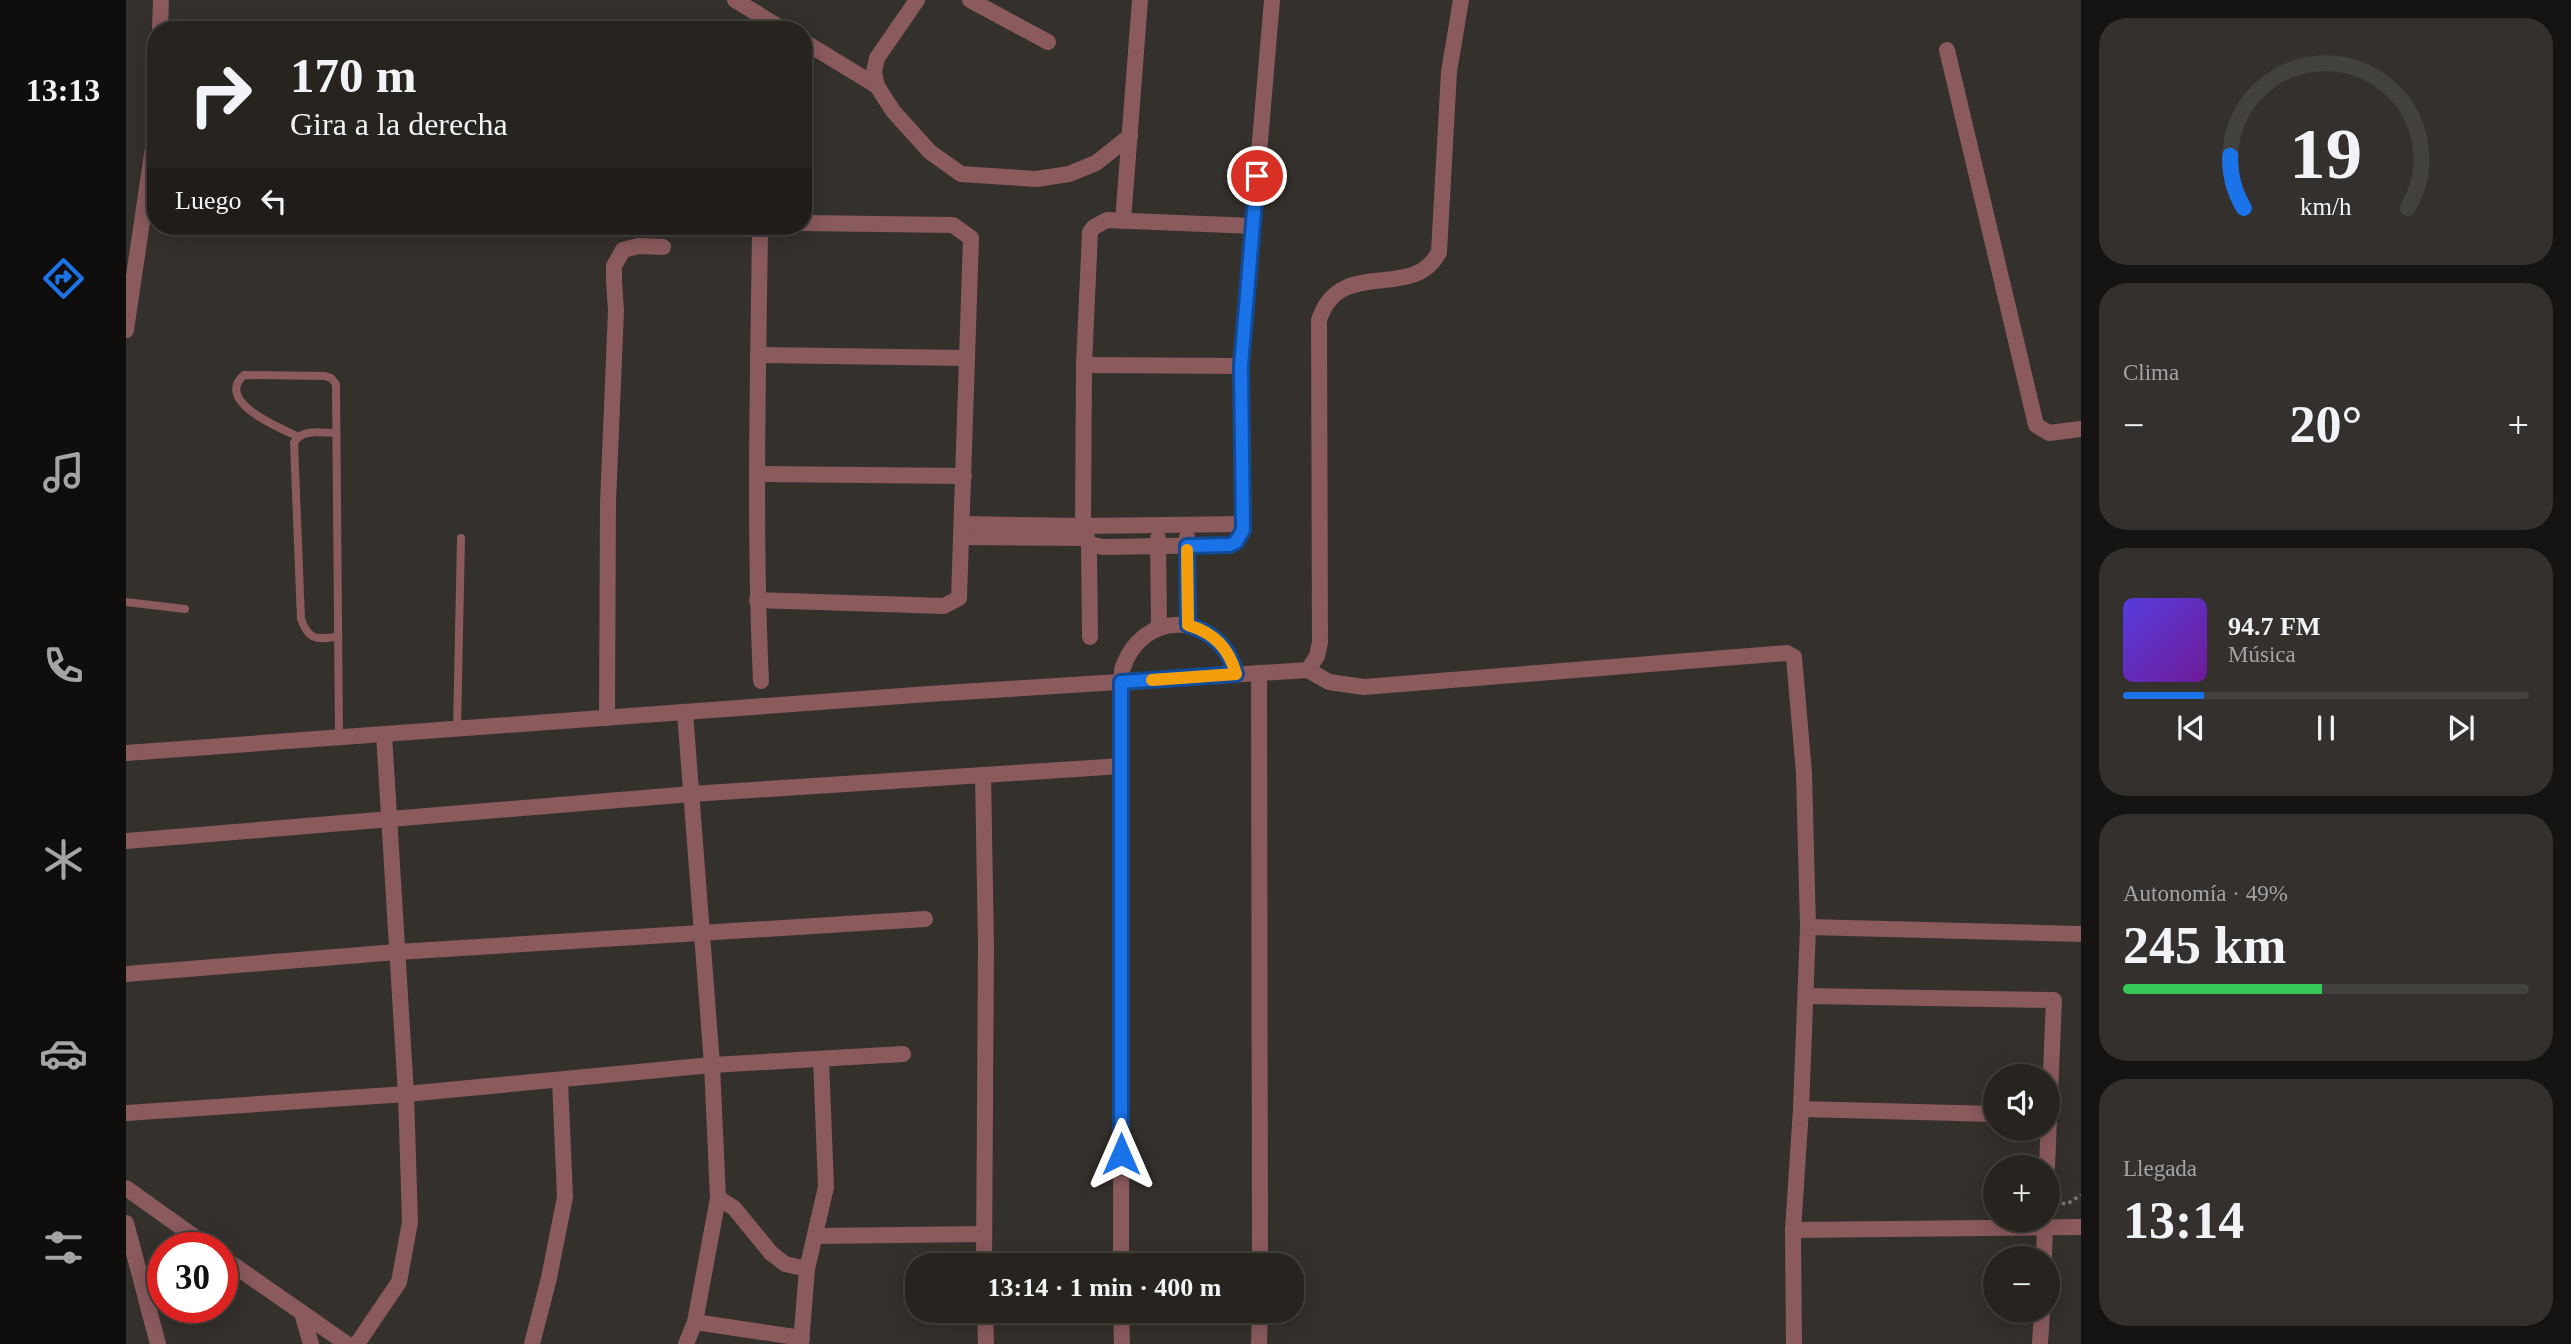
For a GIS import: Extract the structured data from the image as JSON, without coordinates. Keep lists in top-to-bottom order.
{
  "page": {
    "tabs": "13:13",
    "turn": ["170 m", "Gira a la derecha"],
    "then": "Luego",
    "tile": [
      "Clima",
      ["Autonomía · 49%", "245 km"],
      ["Llegada", "13:14"]
    ],
    "heat": ["−", "20°", "+"],
    "song": ["94.7 FM", "Música"],
    "map_buttons": ["+", "−"],
    "limit": "30",
    "trip": "13:14 · 1 min · 400 m",
    "gauge": ["19", "km/h"]
  }
}
